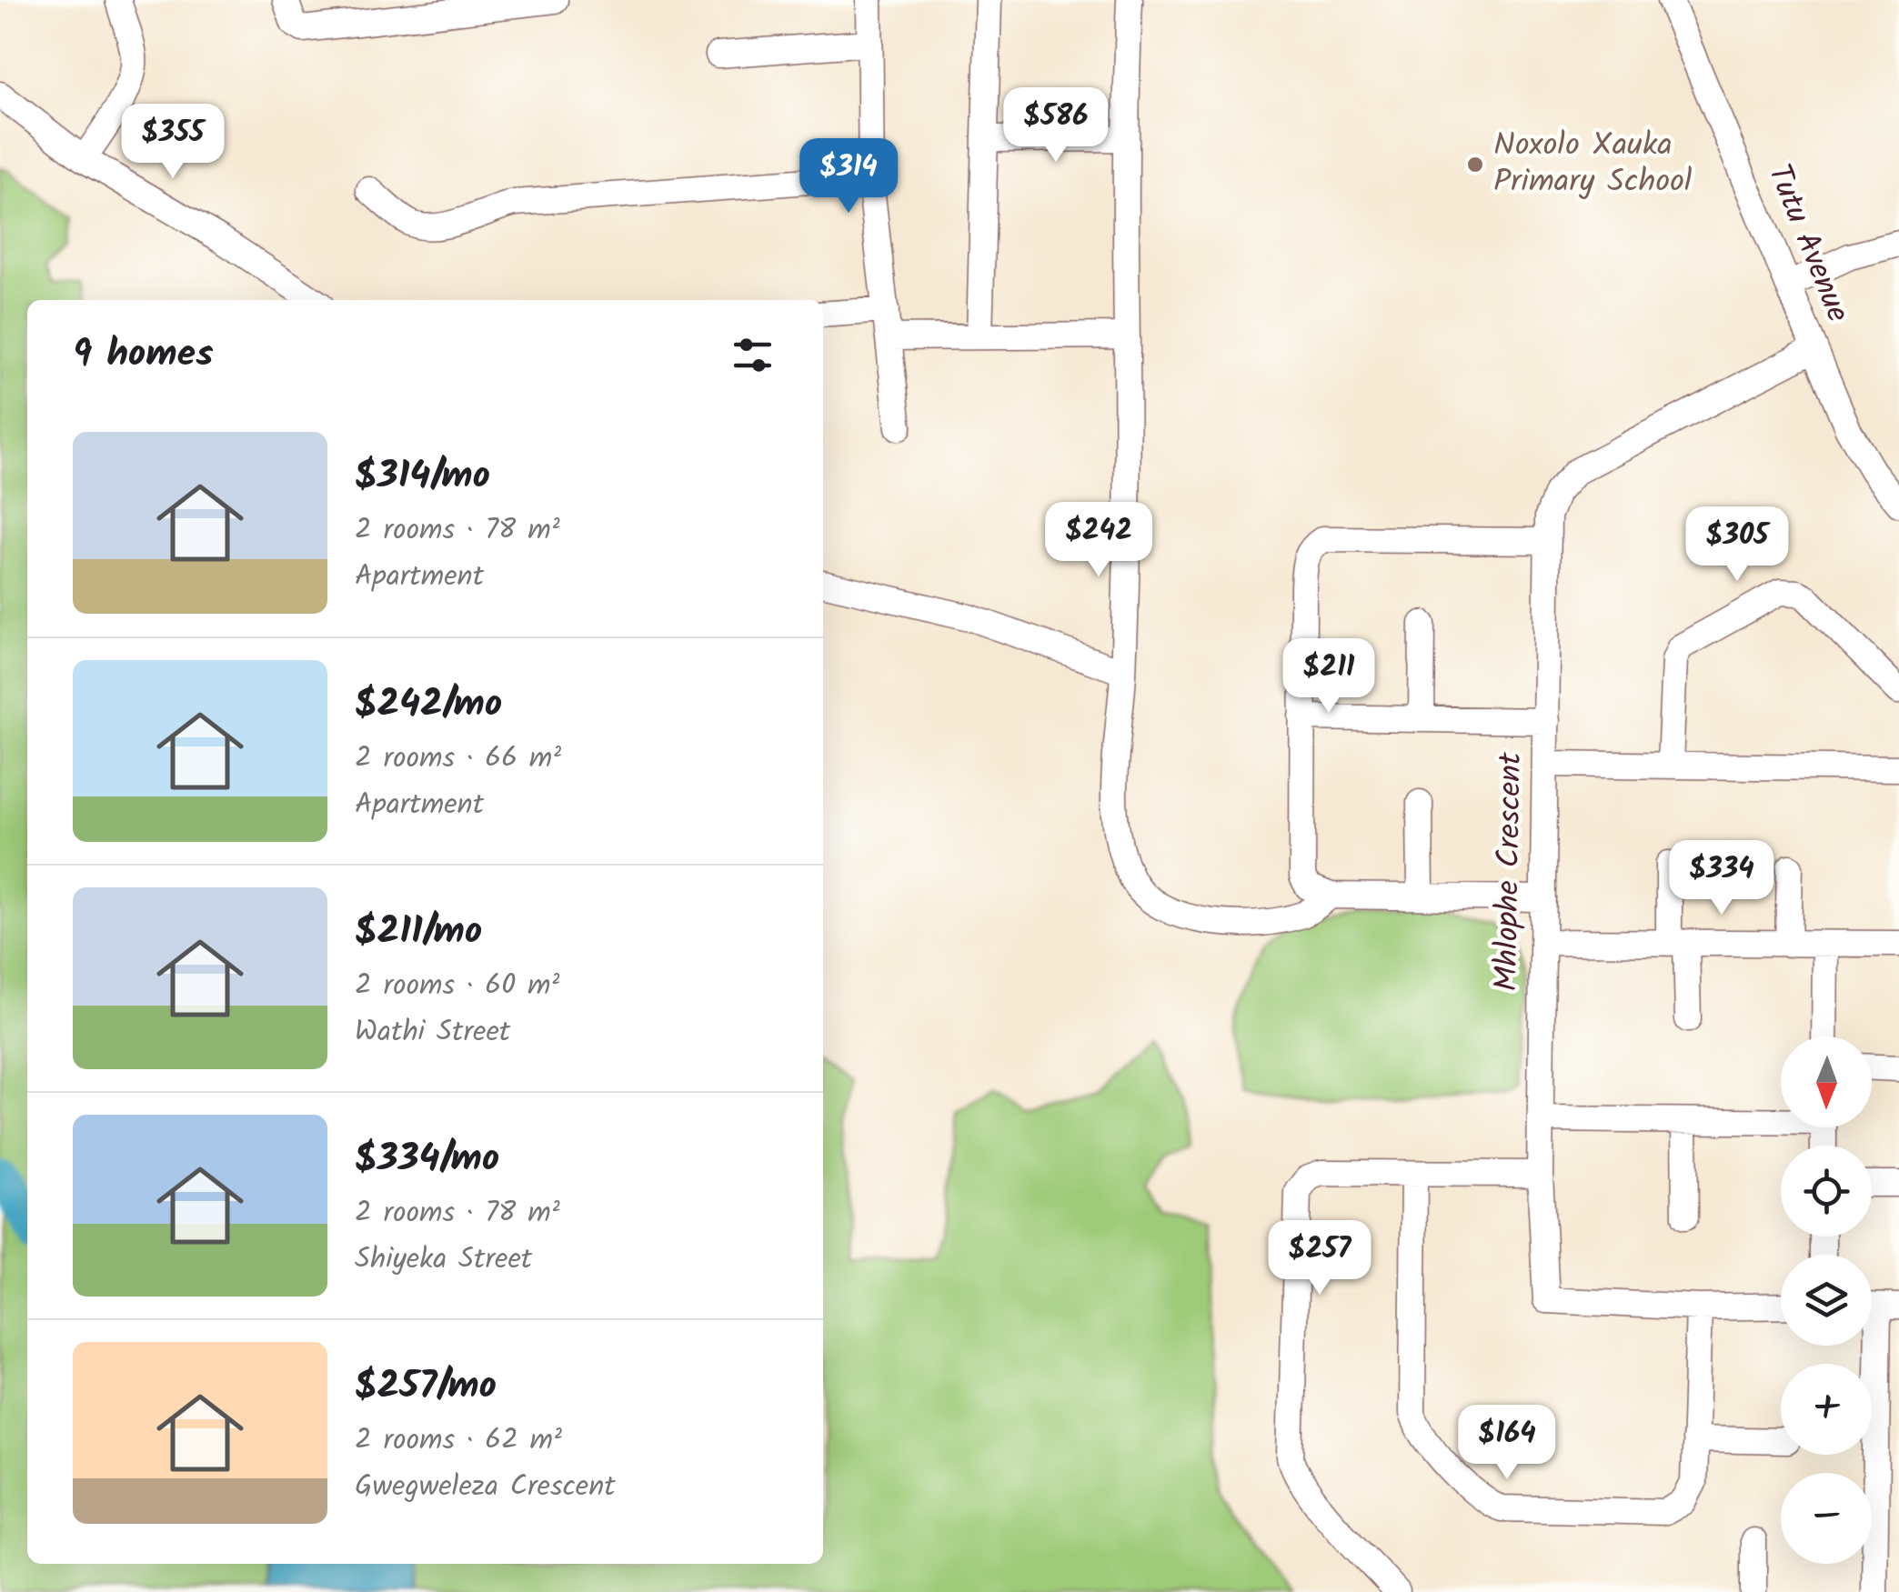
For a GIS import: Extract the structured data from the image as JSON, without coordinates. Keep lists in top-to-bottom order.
{
  "streets": {
    "street": ["Tutu Avenue", "Mhlophe Crescent"]
  },
  "crossings": [
    ["Tutu Avenue", "Mhlophe Crescent"]
  ],
  "places": ["Noxolo Xauka Primary School"],
  "north": "bottom",
  "page": {
    "price": [
      "$586",
      "$355",
      "$314",
      "$242",
      "$305",
      "$211",
      "$334",
      "$257",
      "$164"
    ],
    "heading": "9 homes",
    "list": [
      {
        "name": "$314/mo",
        "note": "2 rooms · 78 m² · Apartment"
      },
      {
        "name": "$242/mo",
        "note": "2 rooms · 66 m² · Apartment"
      },
      {
        "name": "$211/mo",
        "note": "2 rooms · 60 m² · Wathi Street"
      },
      {
        "name": "$334/mo",
        "note": "2 rooms · 78 m² · Shiyeka Street"
      },
      {
        "name": "$257/mo",
        "note": "2 rooms · 62 m² · Gwegweleza Crescent"
      }
    ],
    "map_buttons": ["+", "−"]
  }
}
